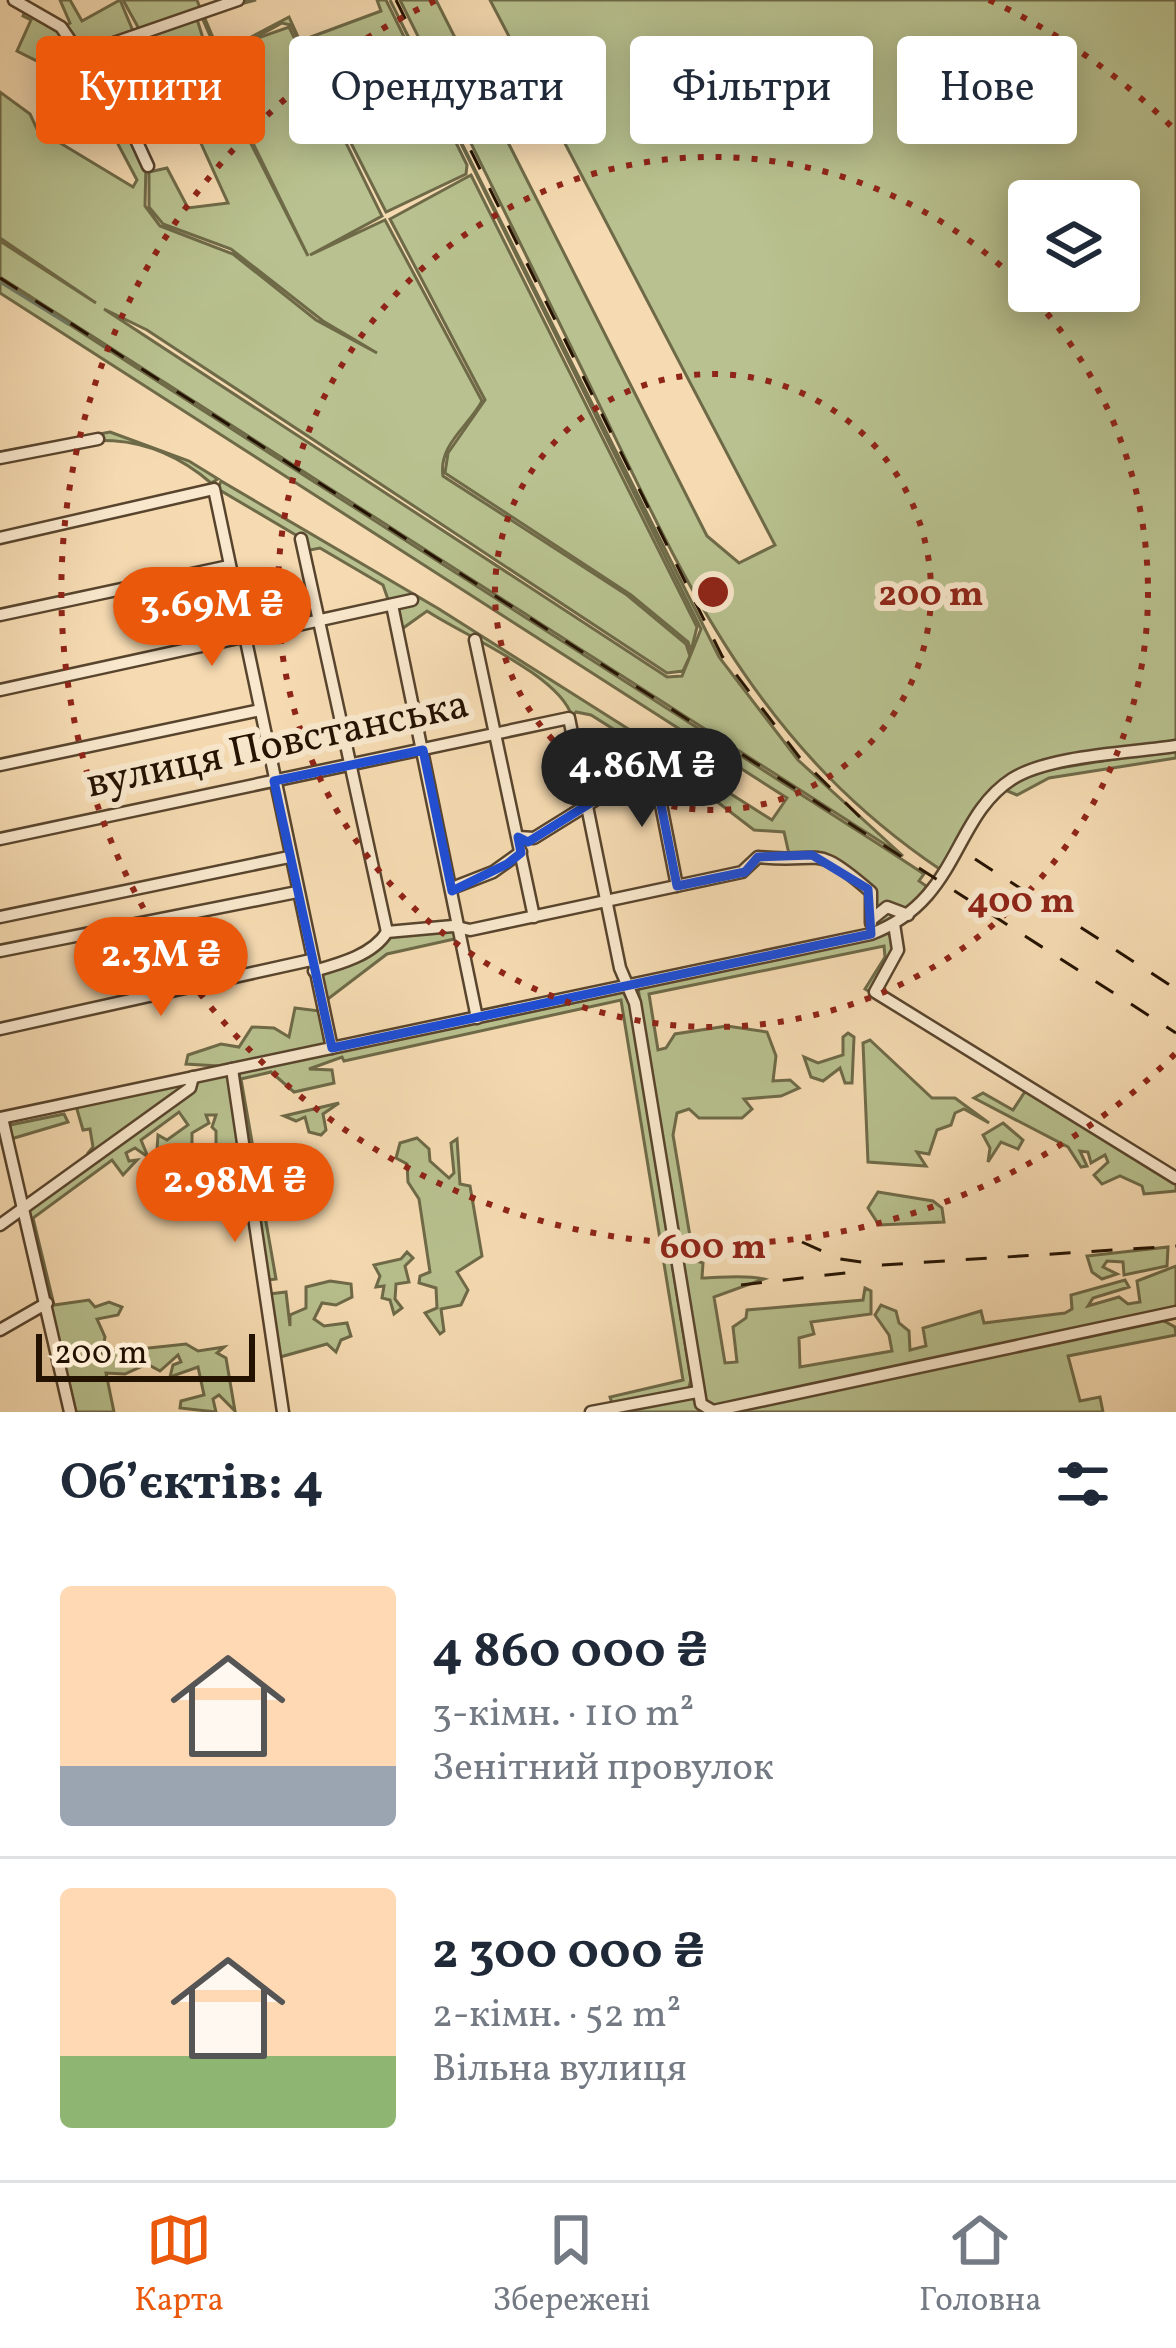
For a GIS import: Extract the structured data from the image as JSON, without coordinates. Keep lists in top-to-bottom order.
{
  "streets": {
    "street": ["вулиця Повстанська"]
  },
  "scale_bar": "200 m",
  "page": {
    "chip": [
      "Купити",
      "Орендувати",
      "Фільтри",
      "Нове"
    ],
    "price": [
      "3.69M ₴",
      "4.86M ₴",
      "2.3M ₴",
      "2.98M ₴"
    ],
    "scale": "200 m",
    "heading": "Об’єктів: 4",
    "list": [
      {
        "name": "4 860 000 ₴",
        "note": "3-кімн. · 110 m² · Зенітний провулок"
      },
      {
        "name": "2 300 000 ₴",
        "note": "2-кімн. · 52 m² · Вільна вулиця"
      }
    ],
    "tabs": ["Карта", "Збережені", "Головна"]
  },
  "rings": ["200 m", "400 m", "600 m"]
}
